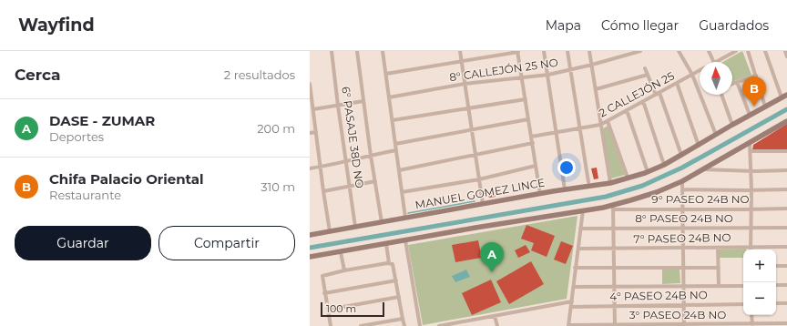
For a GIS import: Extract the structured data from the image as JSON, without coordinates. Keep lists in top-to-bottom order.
{
  "streets": {
    "main road": ["MANUEL GOMEZ LINCE"],
    "street": [
      "8° CALLEJÓN 25 NO",
      "2 CALLEJÓN 25",
      "6° PASAJE 38D NO",
      "9° PASEO 24B NO",
      "8° PASEO 24B NO",
      "7° PASEO 24B NO",
      "4° PASEO 24B NO",
      "3° PASEO 24B NO"
    ]
  },
  "crossings": [
    ["6° PASAJE 38D NO", "MANUEL GOMEZ LINCE"]
  ],
  "scale_bar": "100 m",
  "north": "top",
  "page": {
    "header": "Wayfind",
    "nav": ["Mapa", "Cómo llegar", "Guardados"],
    "heading": ["Cerca", "2 resultados"],
    "pins": ["B", "A"],
    "list": [
      {
        "mark": "A",
        "name": "DASE - ZUMAR",
        "note": "Deportes",
        "value": "200 m"
      },
      {
        "mark": "B",
        "name": "Chifa Palacio Oriental",
        "note": "Restaurante",
        "value": "310 m"
      }
    ],
    "buttons": ["Guardar", "Compartir"],
    "map_buttons": ["+", "−"],
    "scale": "100 m"
  }
}
